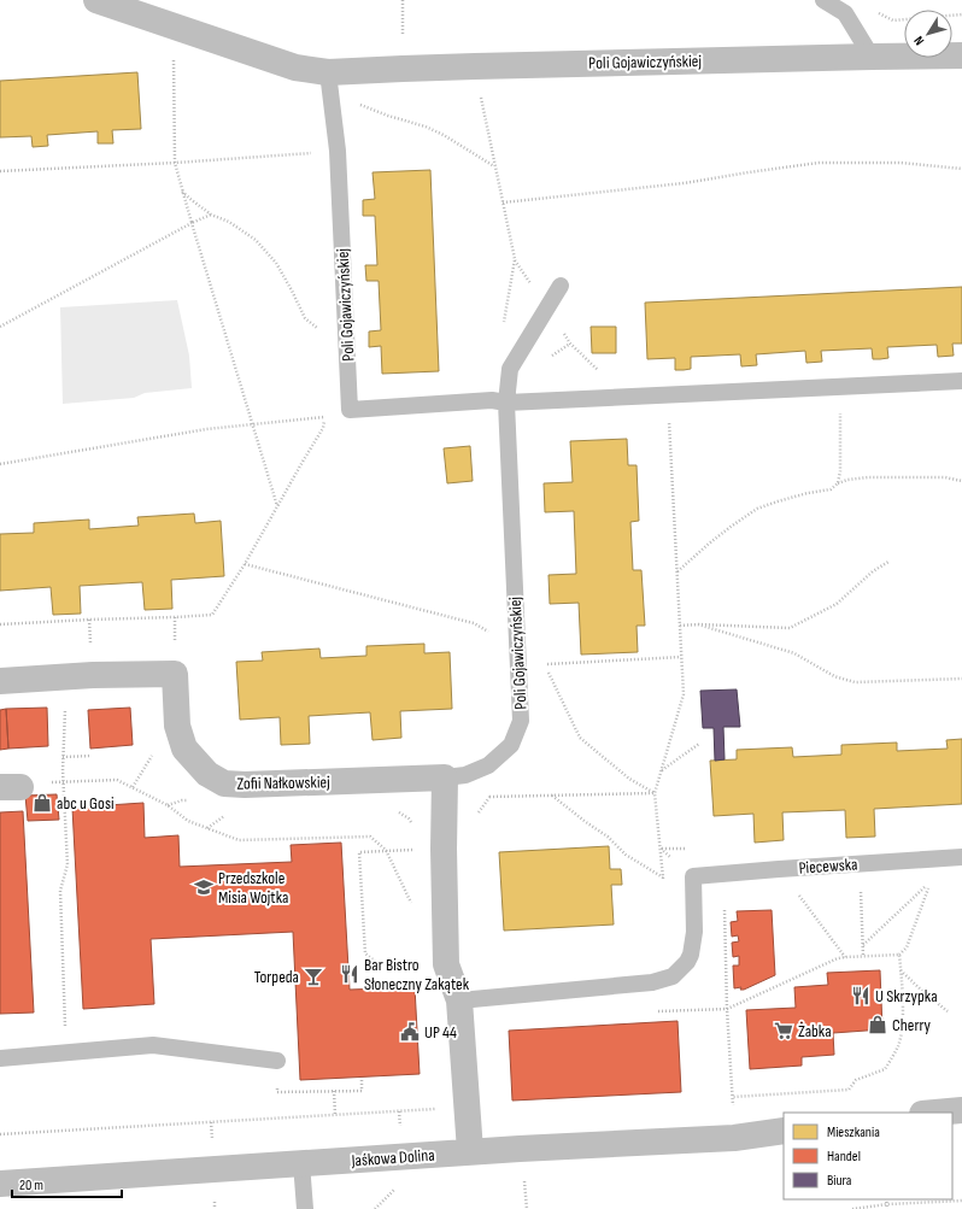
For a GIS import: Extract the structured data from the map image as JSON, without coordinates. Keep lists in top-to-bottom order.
{
  "streets": {
    "street": ["Poli Gojawiczyńskiej", "Zofii Nałkowskiej", "Jaśkowa Dolina"],
    "lane": ["Piecewska"]
  },
  "crossings": [
    ["Poli Gojawiczyńskiej", "Zofii Nałkowskiej"]
  ],
  "places": {
    "shop": ["abc u Gosi", "Cherry"],
    "school or university": ["Przedszkole Misia Wojtka"],
    "restaurant": ["Bar Bistro Słoneczny Zakątek", "U Skrzypka"],
    "bar": ["Torpeda"],
    "supermarket": ["Żabka"],
    "public building": ["UP 44"]
  },
  "legend": ["Mieszkania", "Handel", "Biura"],
  "scale_bar": "20 m",
  "north": "bottom left"
}
